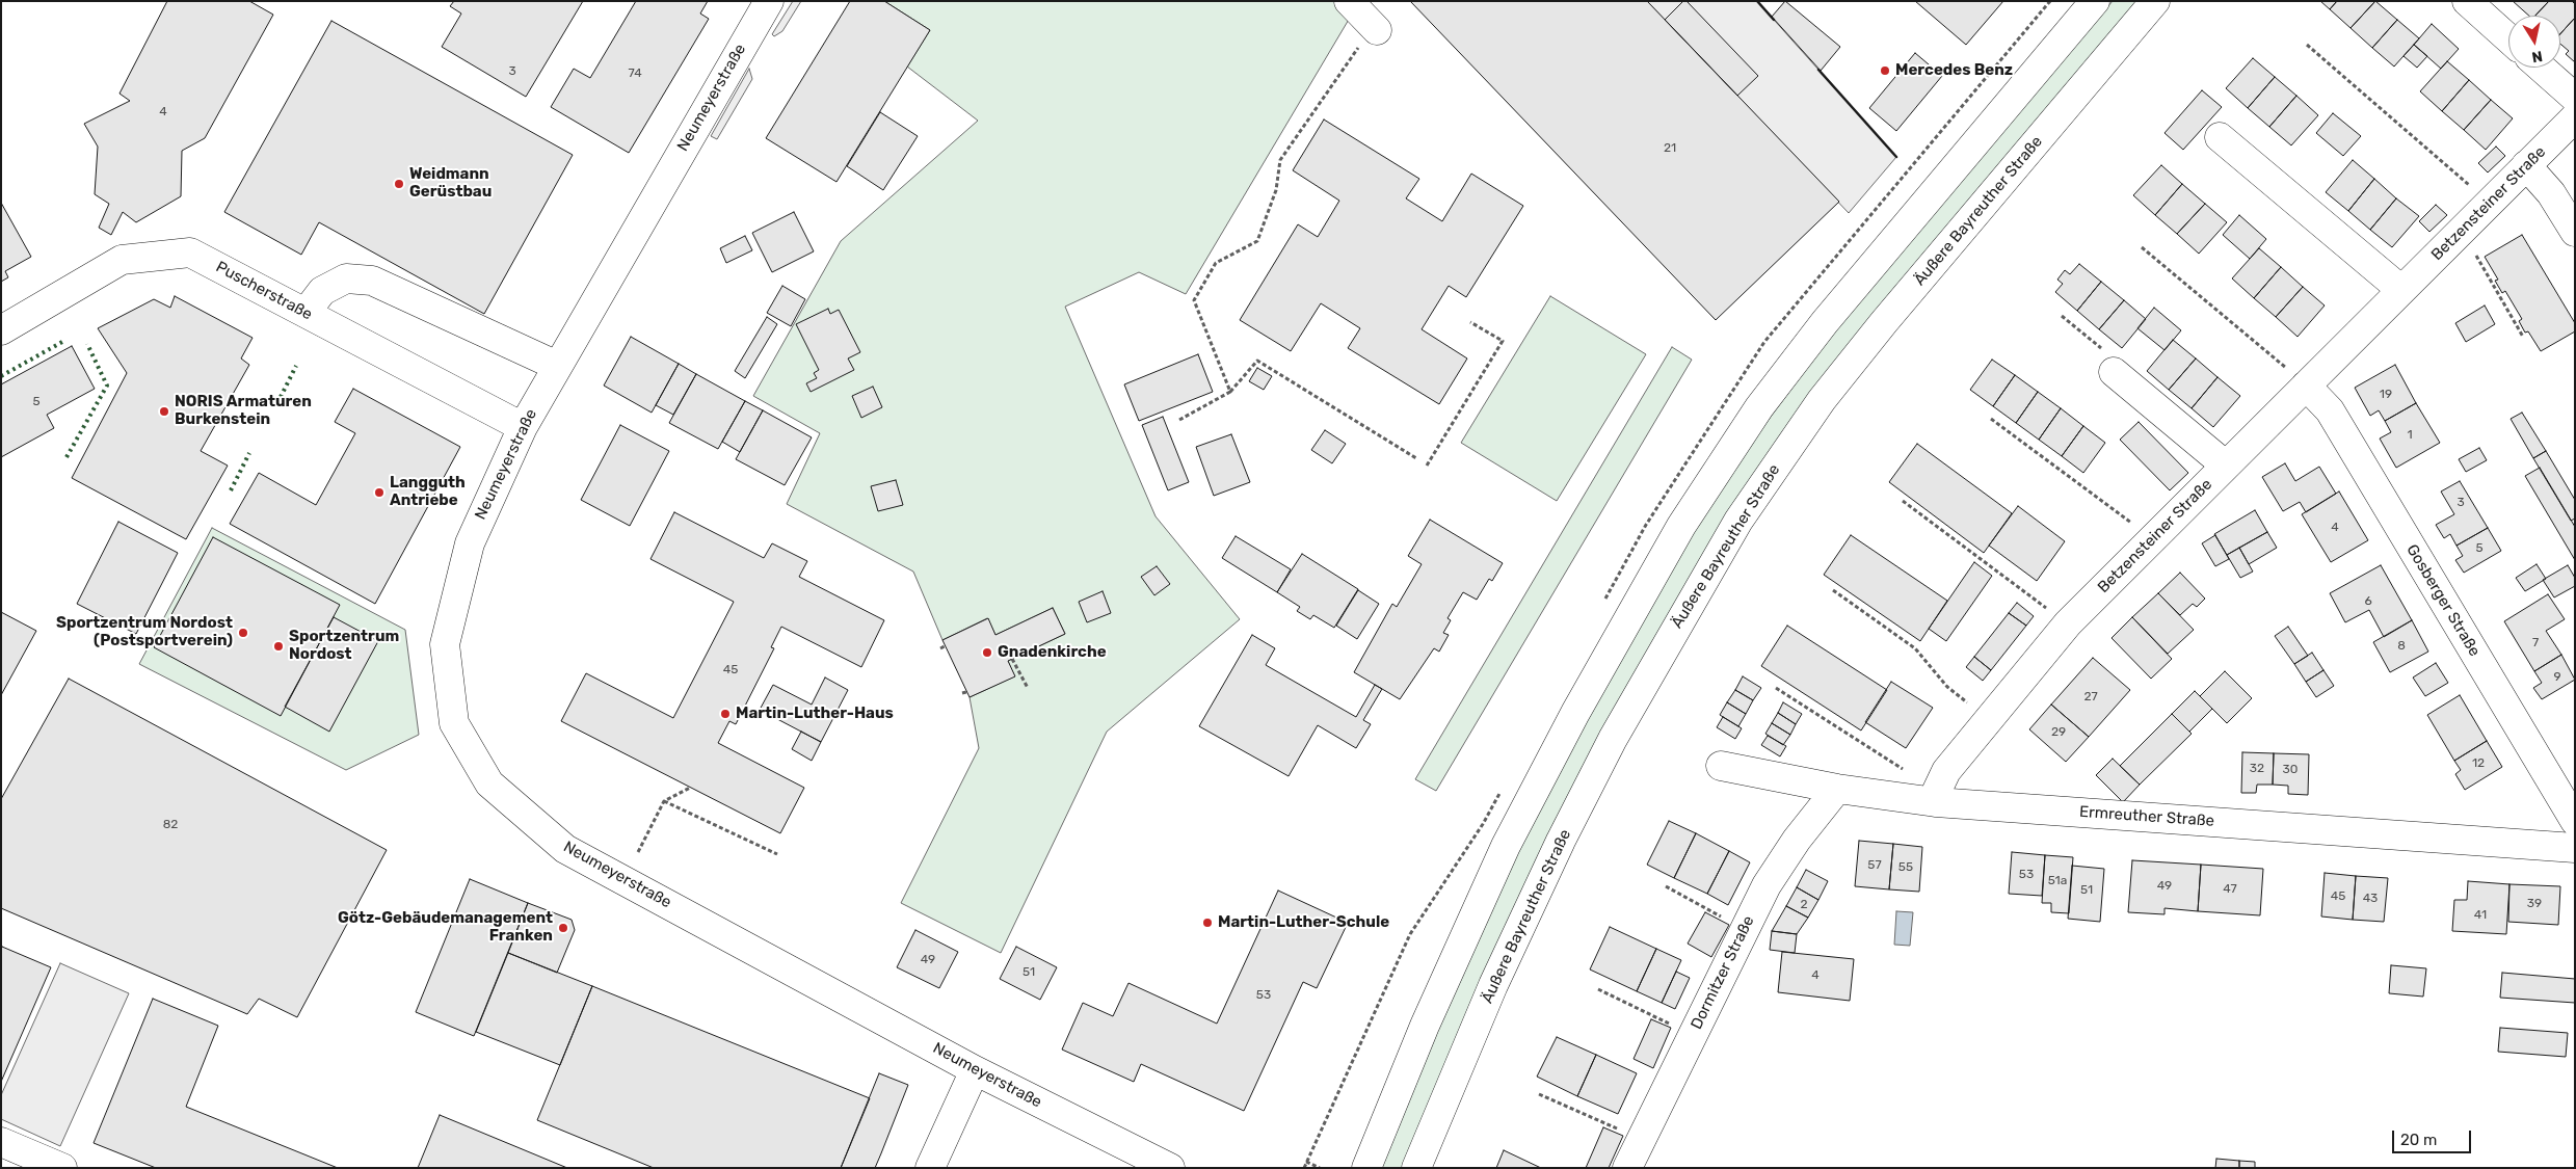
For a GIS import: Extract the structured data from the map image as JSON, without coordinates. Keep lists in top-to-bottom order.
{
  "streets": {
    "street": [
      "Neumeyerstraße",
      "Betzensteiner Straße",
      "Äußere Bayreuther Straße",
      "Puscherstraße",
      "Gosberger Straße",
      "Ermreuther Straße",
      "Dormitzer Straße"
    ]
  },
  "crossings": [
    ["Neumeyerstraße", "Puscherstraße"],
    ["Betzensteiner Straße", "Gosberger Straße"],
    ["Betzensteiner Straße", "Ermreuther Straße"],
    ["Ermreuther Straße", "Dormitzer Straße"]
  ],
  "places": [
    "Mercedes Benz",
    "Weidmann Gerüstbau",
    "NORIS Armaturen Burkenstein",
    "Langguth Antriebe",
    "Sportzentrum Nordost (Postsportverein)",
    "Sportzentrum Nordost",
    "Gnadenkirche",
    "Martin-Luther-Haus",
    "Martin-Luther-Schule",
    "Götz-Gebäudemanagement Franken"
  ],
  "house_numbers": [
    "3",
    "74",
    "4",
    "21",
    "19",
    "5",
    "1",
    "3",
    "4",
    "5",
    "6",
    "7",
    "8",
    "45",
    "9",
    "27",
    "29",
    "12",
    "32",
    "30",
    "82",
    "57",
    "55",
    "53",
    "51a",
    "49",
    "47",
    "51",
    "45",
    "43",
    "39",
    "2",
    "41",
    "49",
    "51",
    "4",
    "53"
  ],
  "scale_bar": "20 m",
  "north": "bottom"
}
